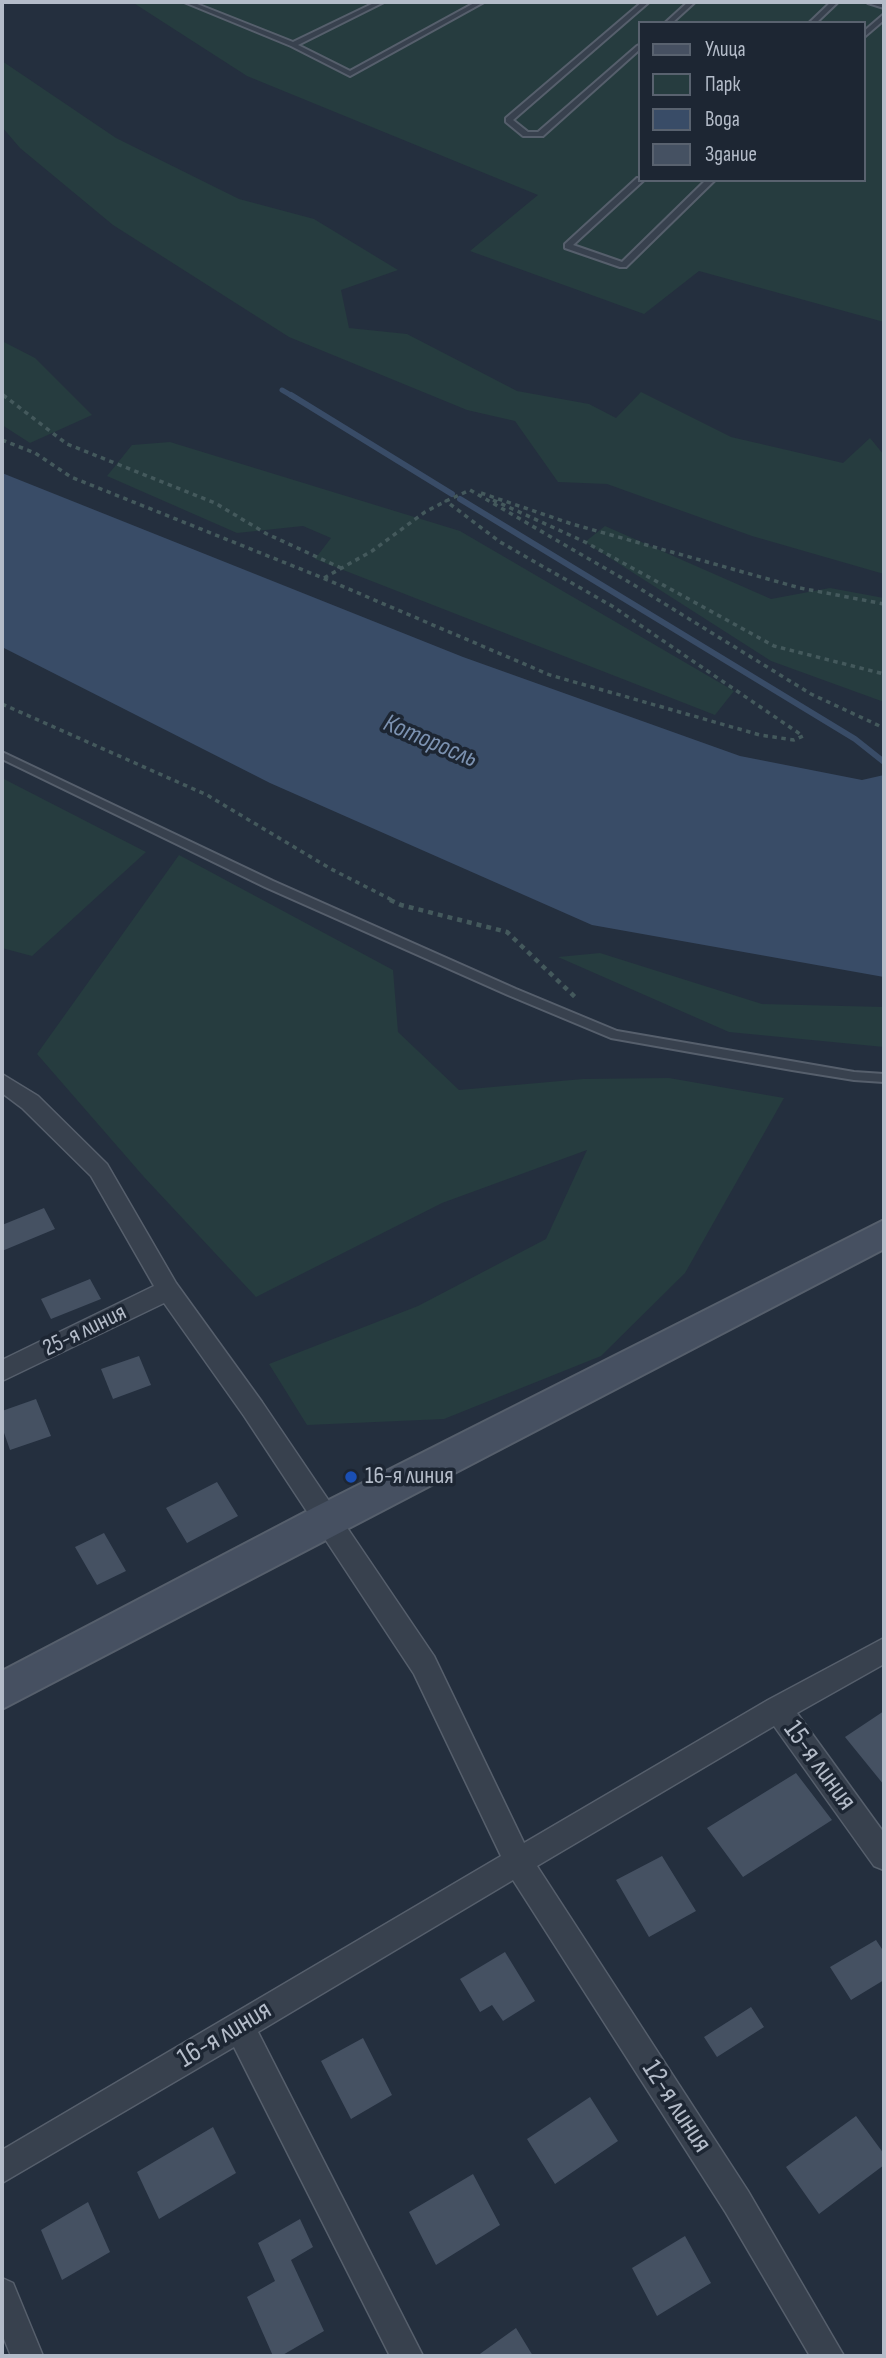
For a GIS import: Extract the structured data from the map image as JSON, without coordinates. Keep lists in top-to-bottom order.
{
  "streets": {
    "street": [
      "25-я линия",
      "15-я линия",
      "16-я линия",
      "12-я линия"
    ]
  },
  "crossings": [
    ["25-я линия", "12-я линия"],
    ["15-я линия", "16-я линия"],
    ["16-я линия", "12-я линия"]
  ],
  "water": ["Которосль"],
  "places": ["16-я линия"],
  "legend": [
    "Улица",
    "Парк",
    "Вода",
    "Здание"
  ]
}
